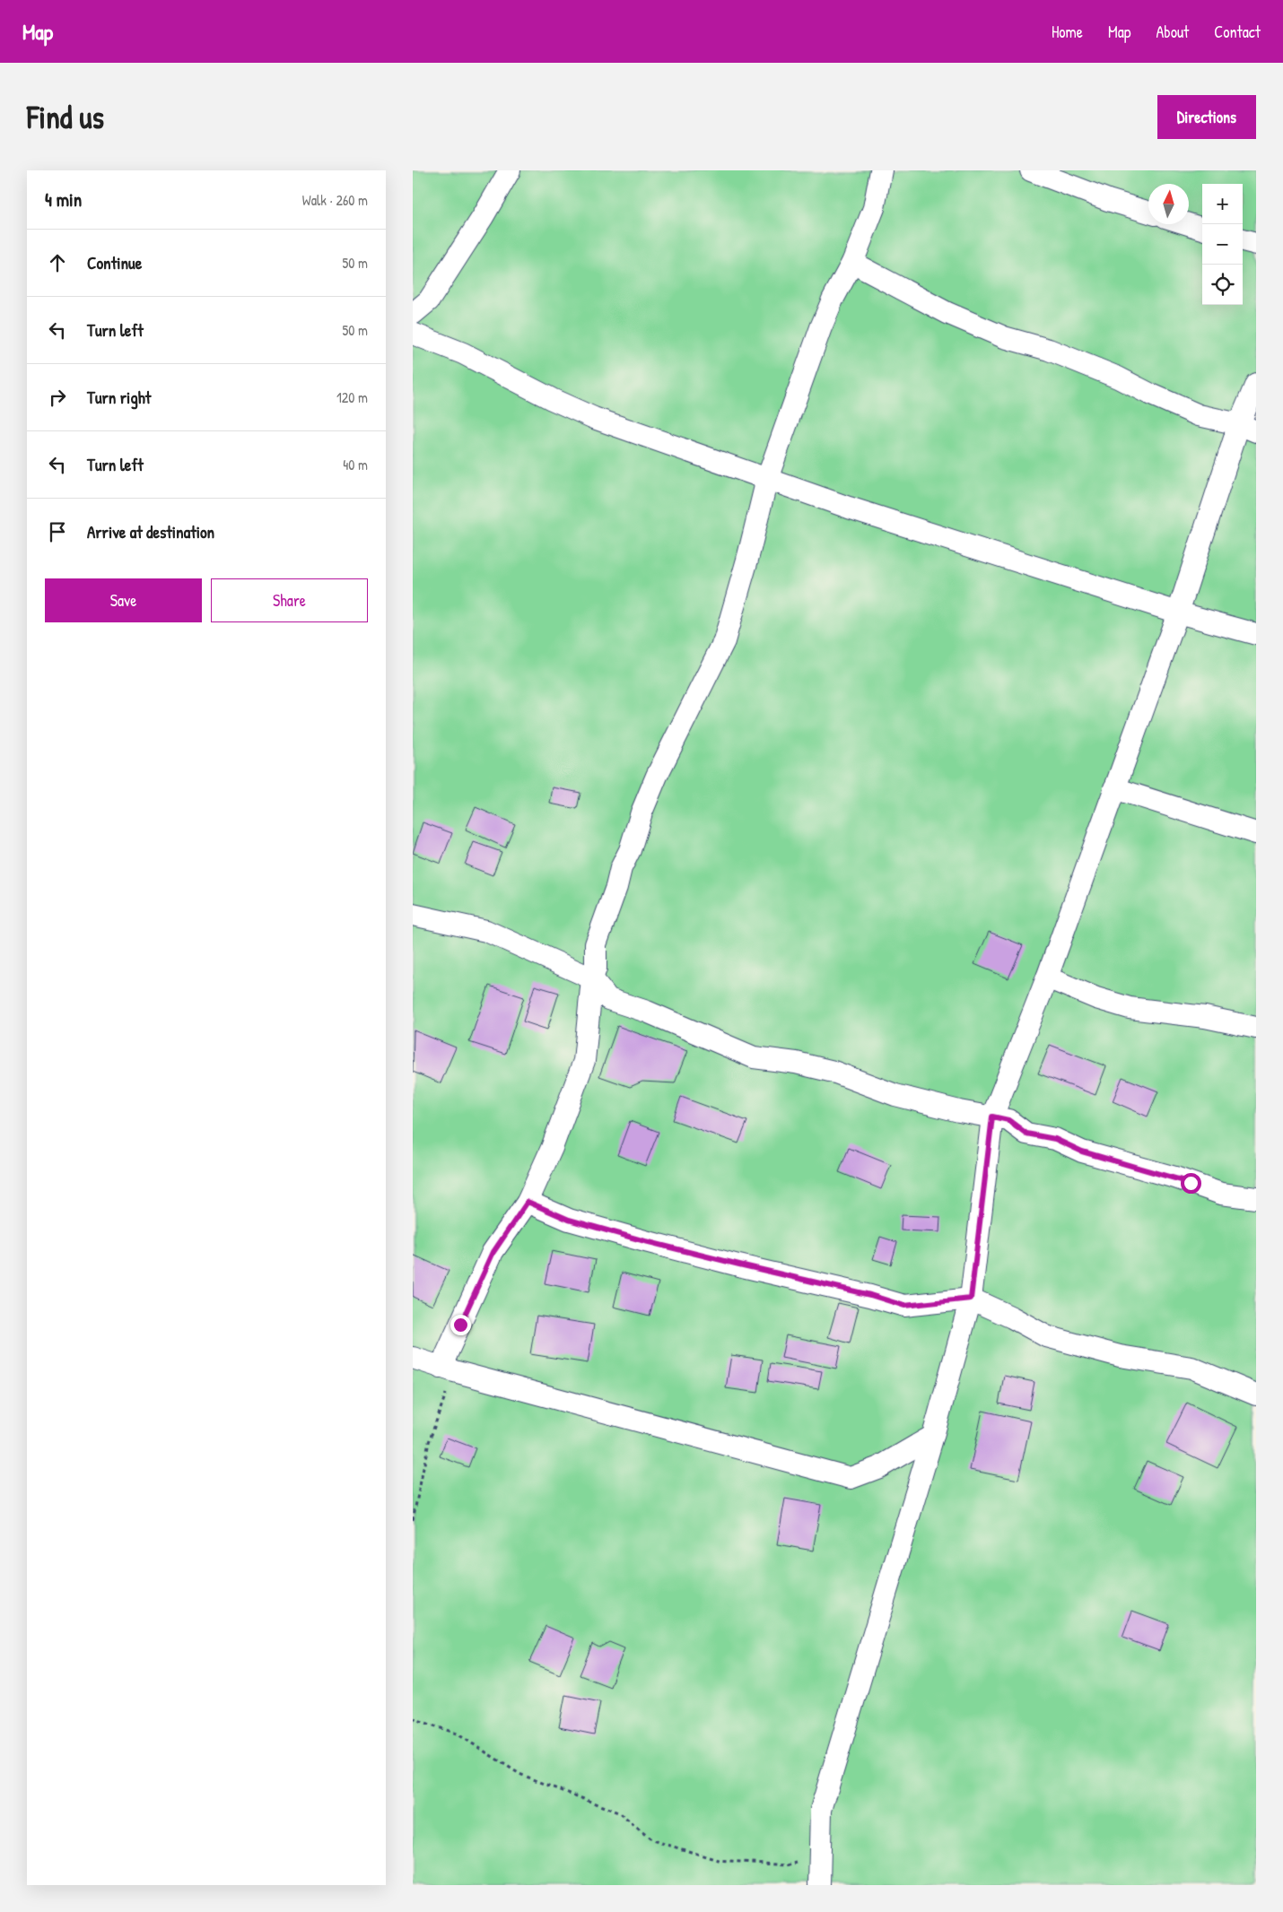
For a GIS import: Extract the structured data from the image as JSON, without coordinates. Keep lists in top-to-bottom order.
{
  "north": "top",
  "page": {
    "header": "Map",
    "nav": [
      "Home",
      "Map",
      "About",
      "Contact"
    ],
    "buttons": [
      "Directions",
      ["Save", "Share"]
    ],
    "title": "Find us",
    "heading": ["4 min", "Walk · 260 m"],
    "map_buttons": ["+", "−"],
    "list": [
      ["Continue", "50 m"],
      ["Turn left", "50 m"],
      ["Turn right", "120 m"],
      ["Turn left", "40 m"],
      "Arrive at destination"
    ]
  }
}
